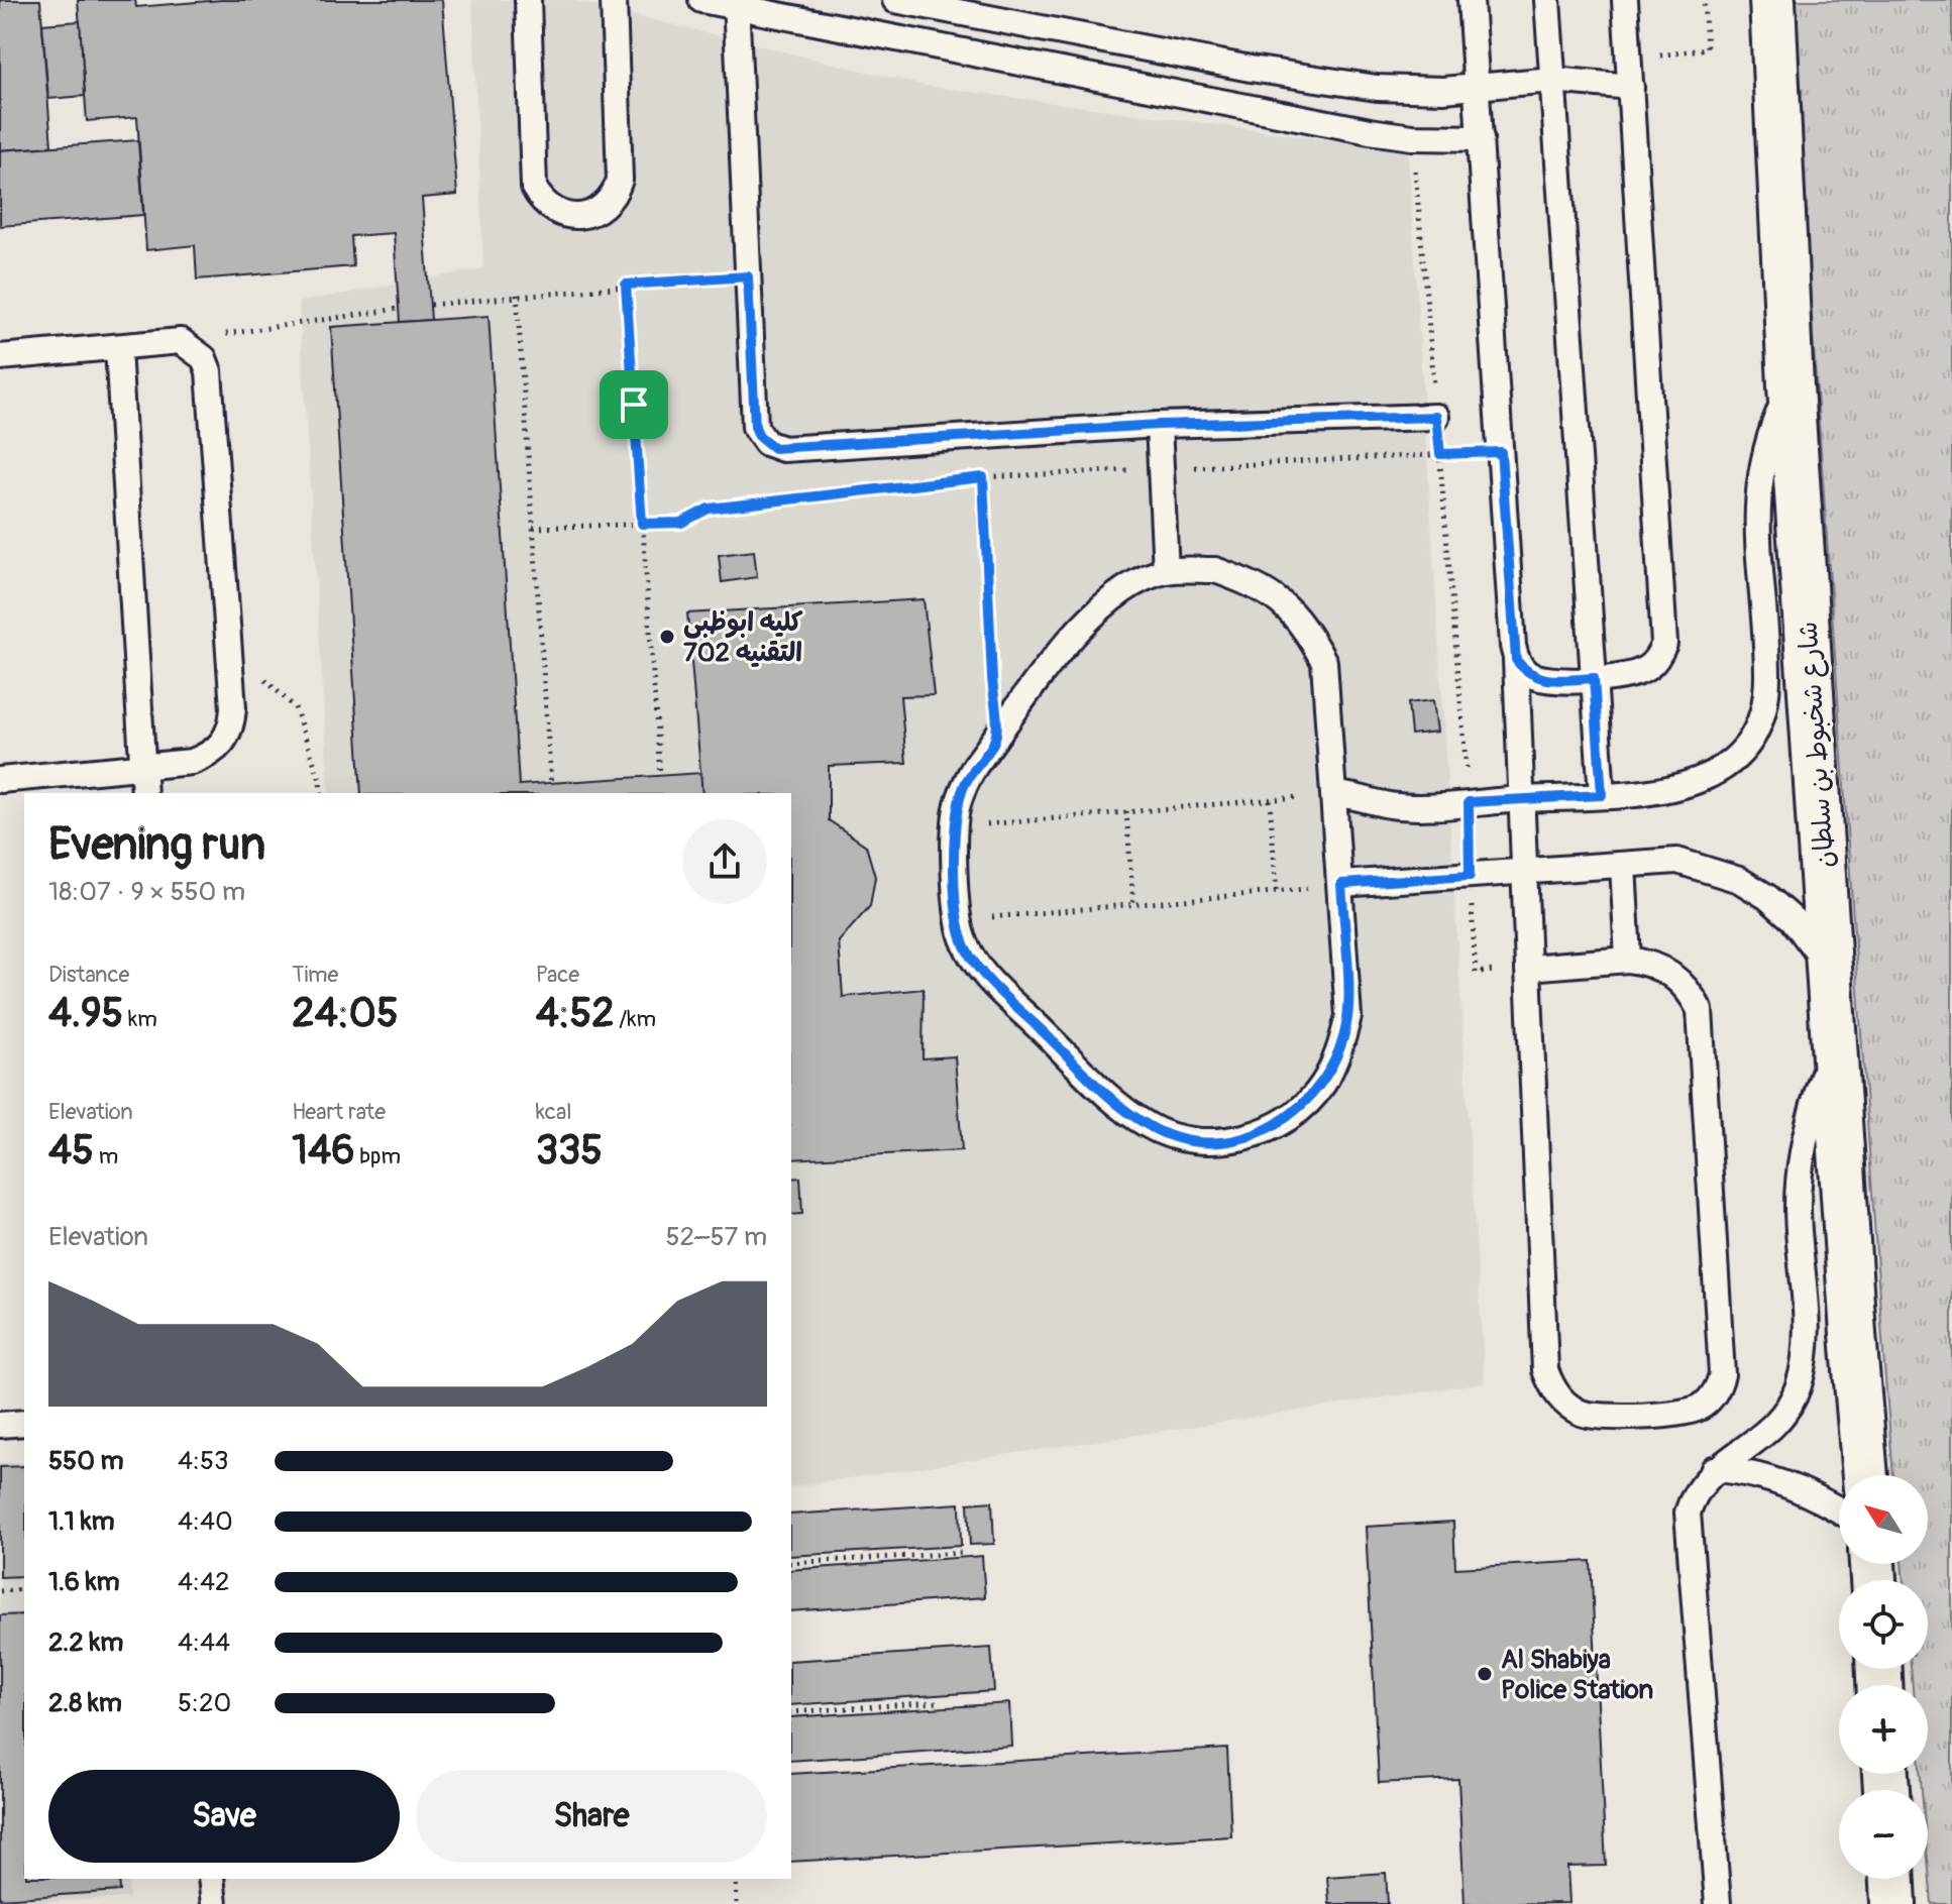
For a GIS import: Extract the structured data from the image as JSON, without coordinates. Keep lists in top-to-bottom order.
{
  "streets": {
    "main road": ["شارع شخبوط بن سلطان"]
  },
  "places": ["كليه ابوظبي التقنيه 702", "Al Shabiya Police Station"],
  "north": "top left",
  "page": {
    "heading": ["Evening run", "18:07 · 9 × 550 m"],
    "stats": [
      ["Distance", "4.95 km"],
      ["Time", "24:05"],
      ["Pace", "4:52 /km"],
      ["Elevation", "45 m"],
      ["Heart rate", "146 bpm"],
      ["kcal", "335"]
    ],
    "chart": ["Elevation", "52–57 m"],
    "list": [
      {
        "name": "550 m",
        "note": "4:53"
      },
      {
        "name": "1.1 km",
        "note": "4:40"
      },
      {
        "name": "1.6 km",
        "note": "4:42"
      },
      {
        "name": "2.2 km",
        "note": "4:44"
      },
      {
        "name": "2.8 km",
        "note": "5:20"
      }
    ],
    "map_buttons": ["+", "−"],
    "buttons": ["Save", "Share"]
  }
}
